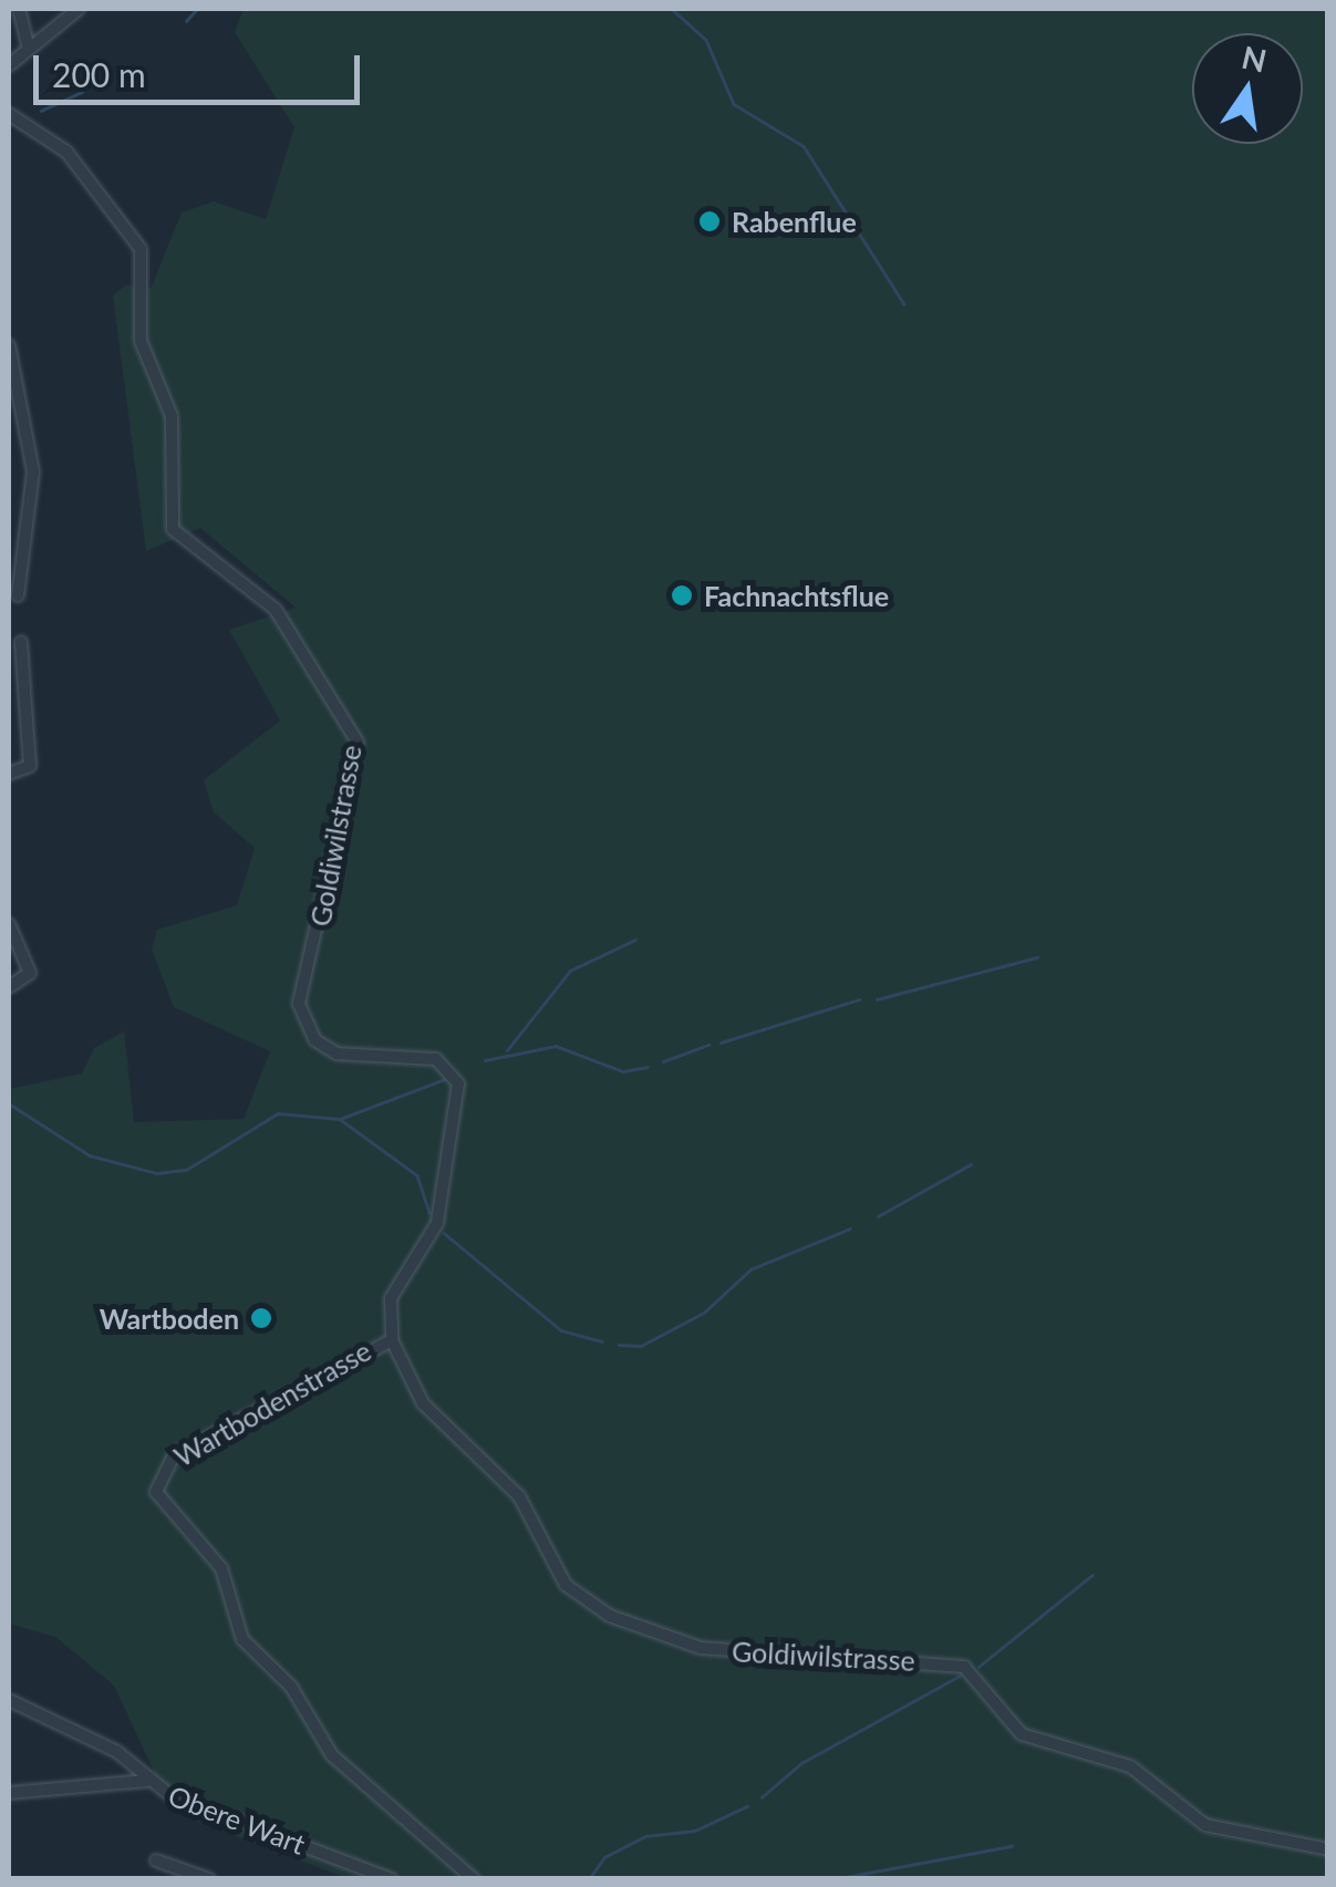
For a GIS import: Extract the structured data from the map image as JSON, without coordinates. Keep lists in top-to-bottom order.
{
  "streets": {
    "street": ["Goldiwilstrasse", "Wartbodenstrasse", "Obere Wart"]
  },
  "crossings": [
    ["Goldiwilstrasse", "Wartbodenstrasse"]
  ],
  "places": ["Rabenflue", "Fachnachtsflue", "Wartboden"],
  "scale_bar": "200 m",
  "north": "top"
}
